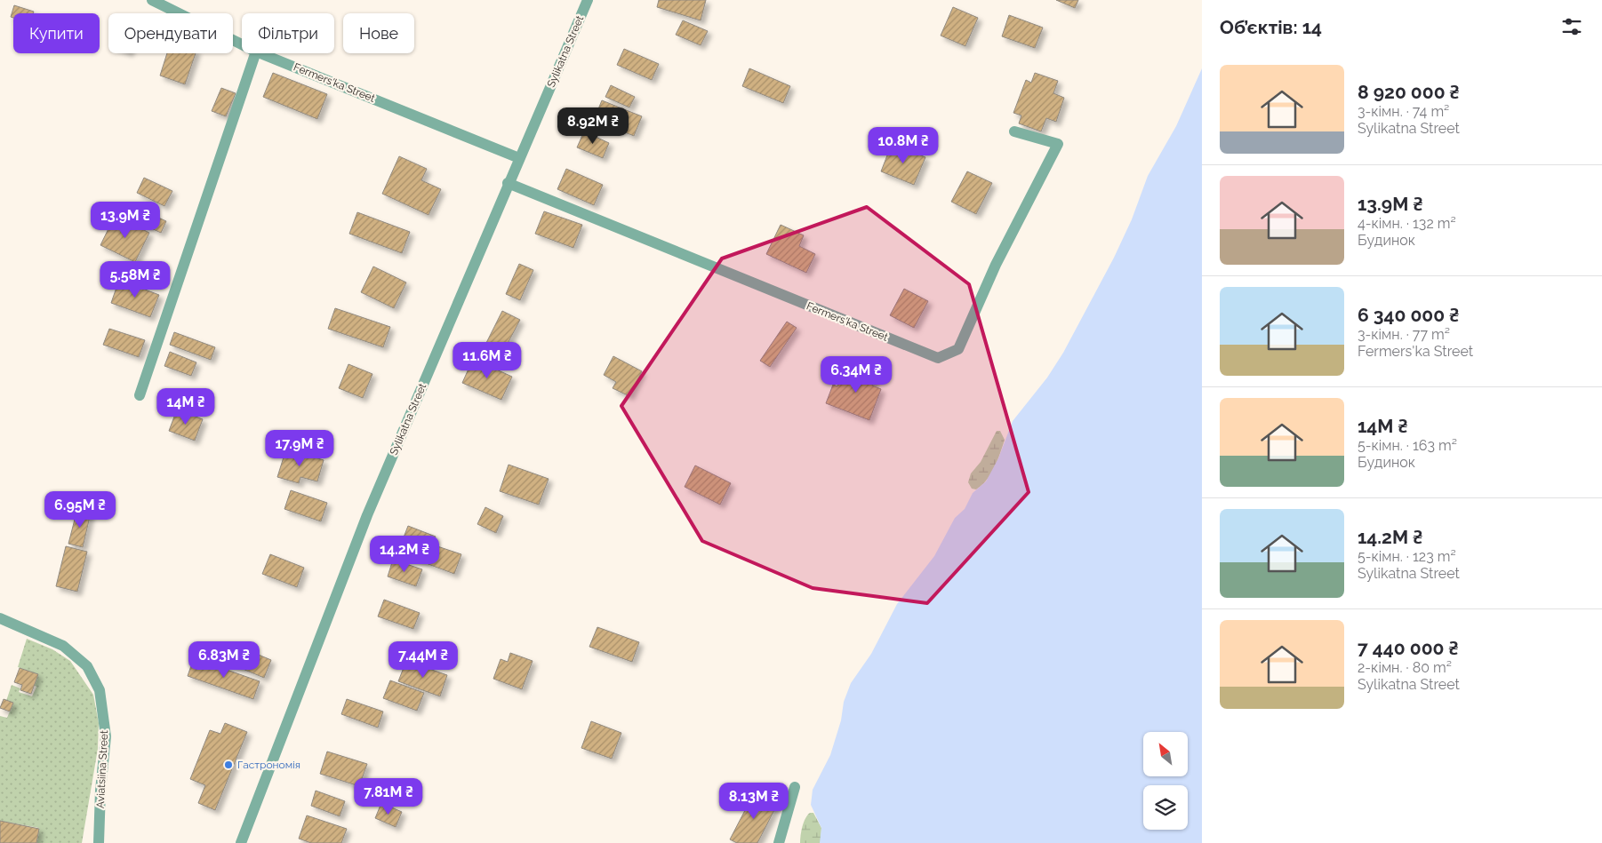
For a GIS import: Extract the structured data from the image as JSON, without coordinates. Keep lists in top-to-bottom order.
{
  "streets": {
    "street": ["Sylikatna Street", "Fermers'ka Street", "Aviatsiina Street"]
  },
  "crossings": [
    ["Sylikatna Street", "Fermers'ka Street"]
  ],
  "places": ["Гастрономія"],
  "north": "top left",
  "page": {
    "heading": "Об’єктів: 14",
    "chip": [
      "Купити",
      "Орендувати",
      "Фільтри",
      "Нове"
    ],
    "list": [
      {
        "name": "8 920 000 ₴",
        "note": "3-кімн. · 74 m² · Sylikatna Street"
      },
      {
        "name": "13.9M ₴",
        "note": "4-кімн. · 132 m² · Будинок"
      },
      {
        "name": "6 340 000 ₴",
        "note": "3-кімн. · 77 m² · Fermers'ka Street"
      },
      {
        "name": "14M ₴",
        "note": "5-кімн. · 163 m² · Будинок"
      },
      {
        "name": "14.2M ₴",
        "note": "5-кімн. · 123 m² · Sylikatna Street"
      },
      {
        "name": "7 440 000 ₴",
        "note": "2-кімн. · 80 m² · Sylikatna Street"
      }
    ],
    "price": [
      "8.92M ₴",
      "10.8M ₴",
      "13.9M ₴",
      "5.58M ₴",
      "11.6M ₴",
      "6.34M ₴",
      "14M ₴",
      "17.9M ₴",
      "6.95M ₴",
      "14.2M ₴",
      "6.83M ₴",
      "7.44M ₴",
      "7.81M ₴",
      "8.13M ₴"
    ]
  }
}
